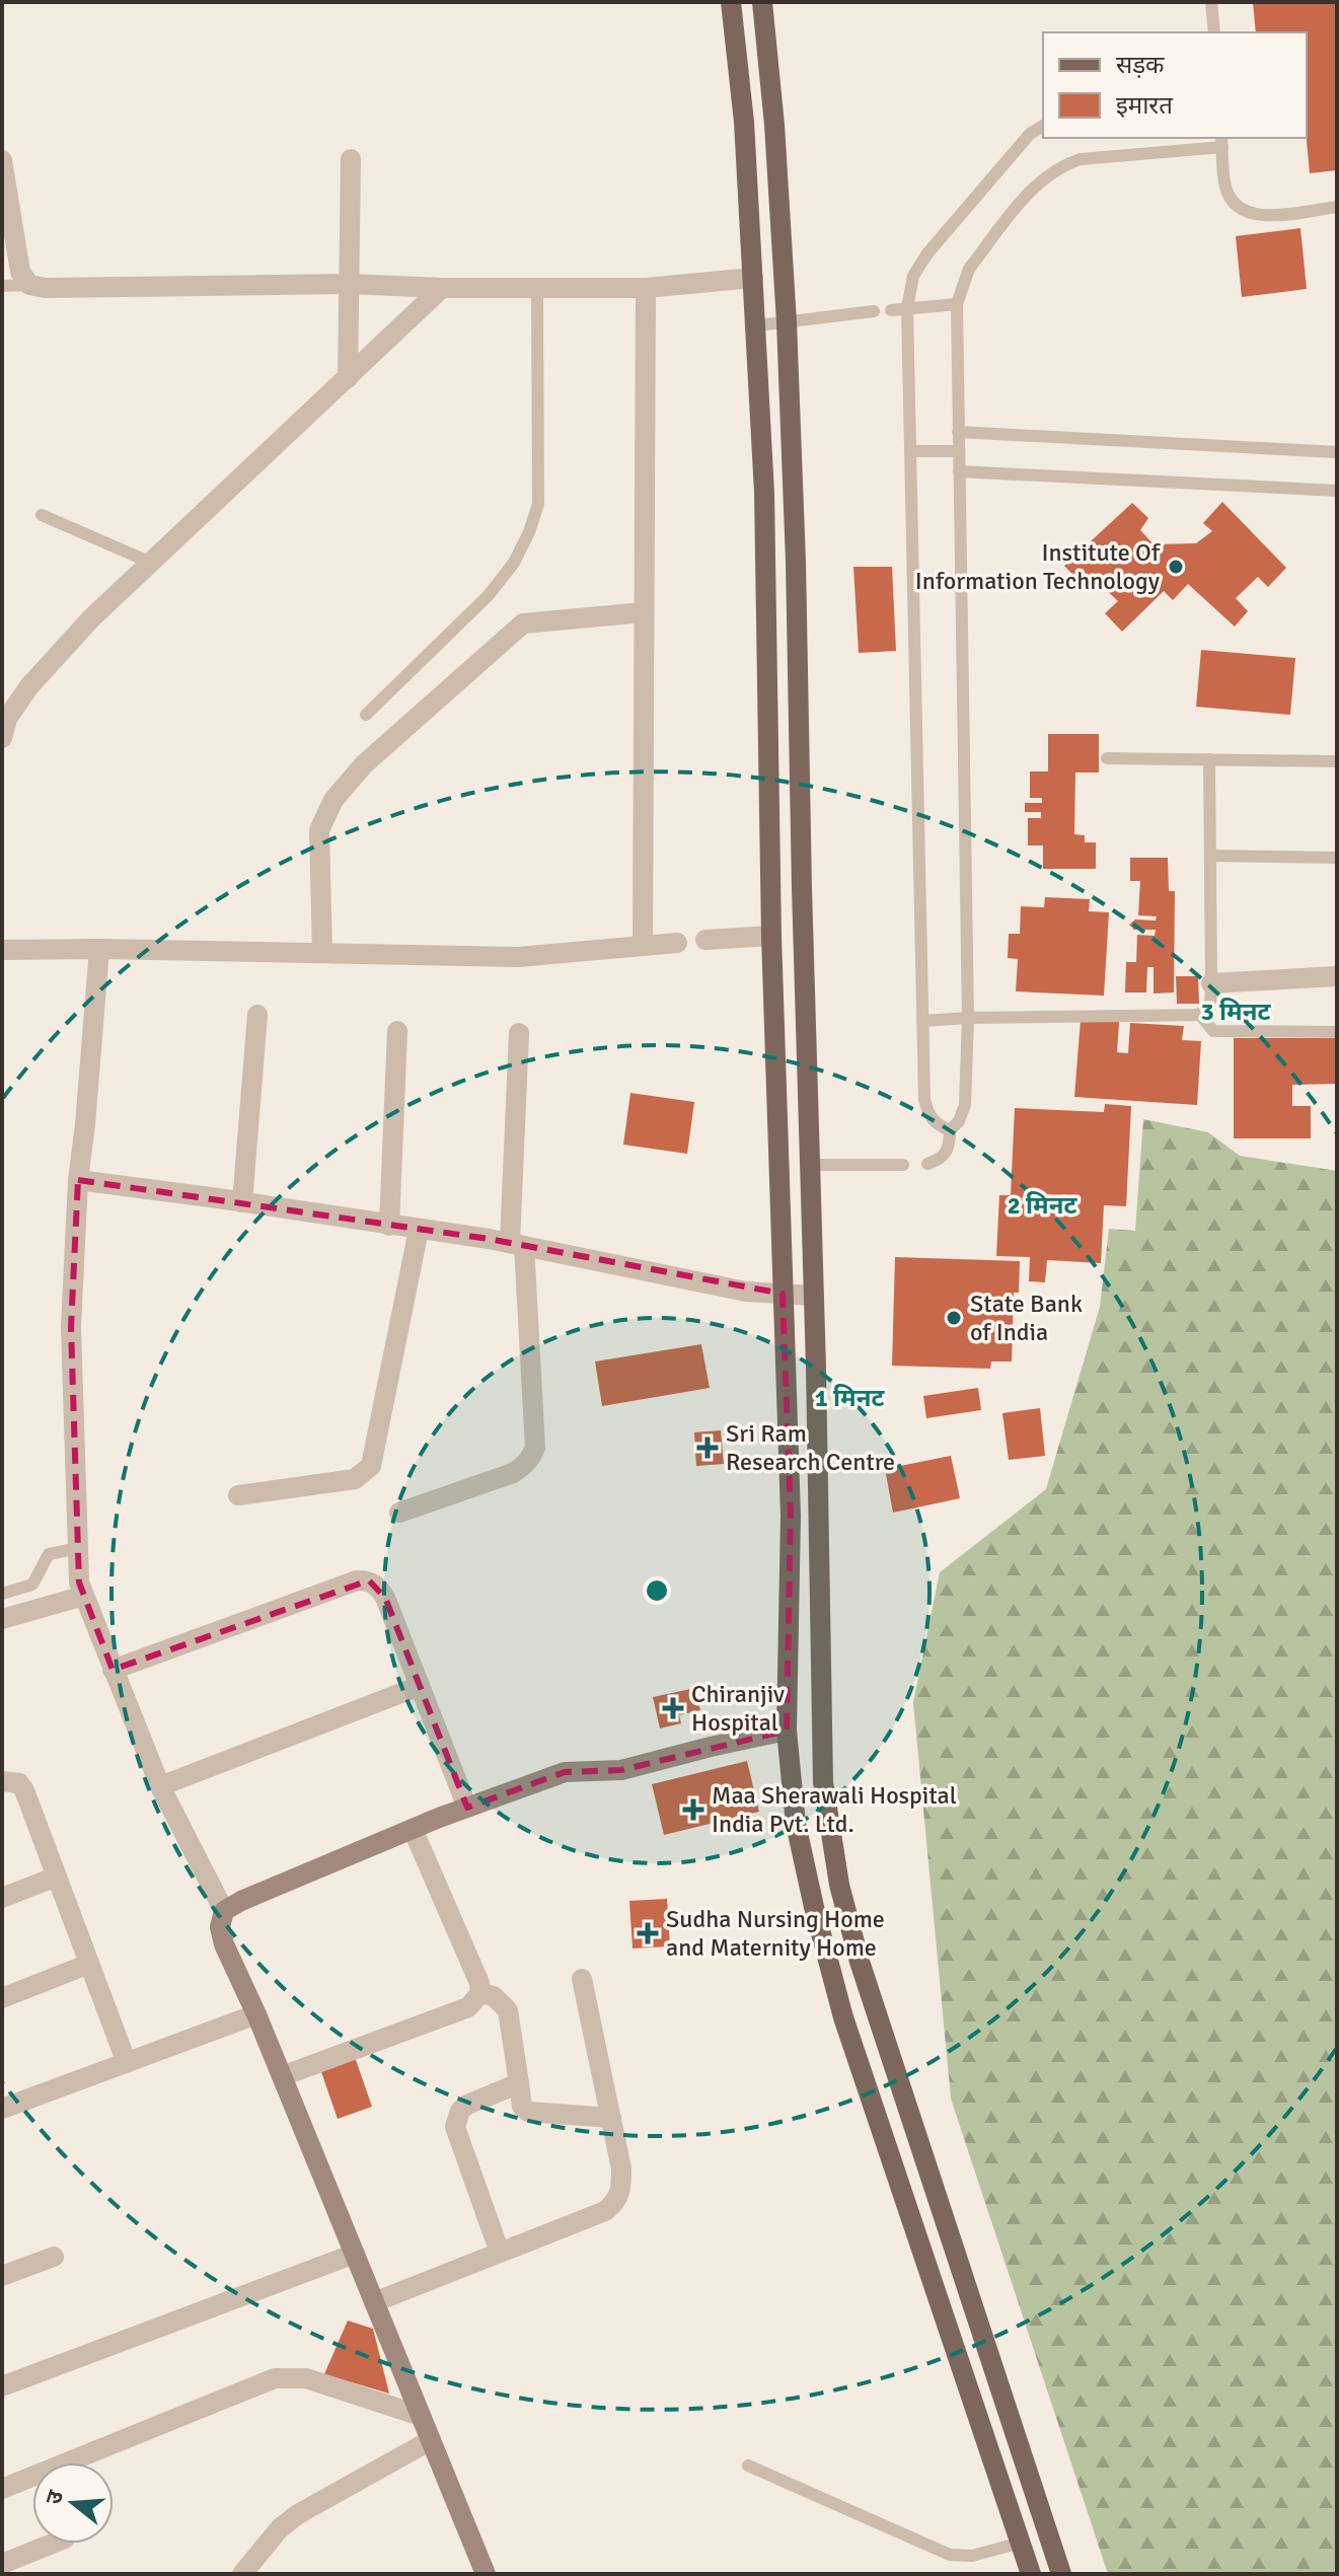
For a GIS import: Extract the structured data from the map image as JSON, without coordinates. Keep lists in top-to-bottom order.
{
  "places": {
    "other": ["Institute Of Information Technology", "State Bank of India"],
    "health": [
      "Sri Ram Research Centre",
      "Chiranjiv Hospital",
      "Maa Sherawali Hospital India Pvt. Ltd.",
      "Sudha Nursing Home and Maternity Home"
    ]
  },
  "legend": ["सड़क", "इमारत"],
  "north": "left",
  "rings": ["3 मिनट", "2 मिनट", "1 मिनट"]
}
